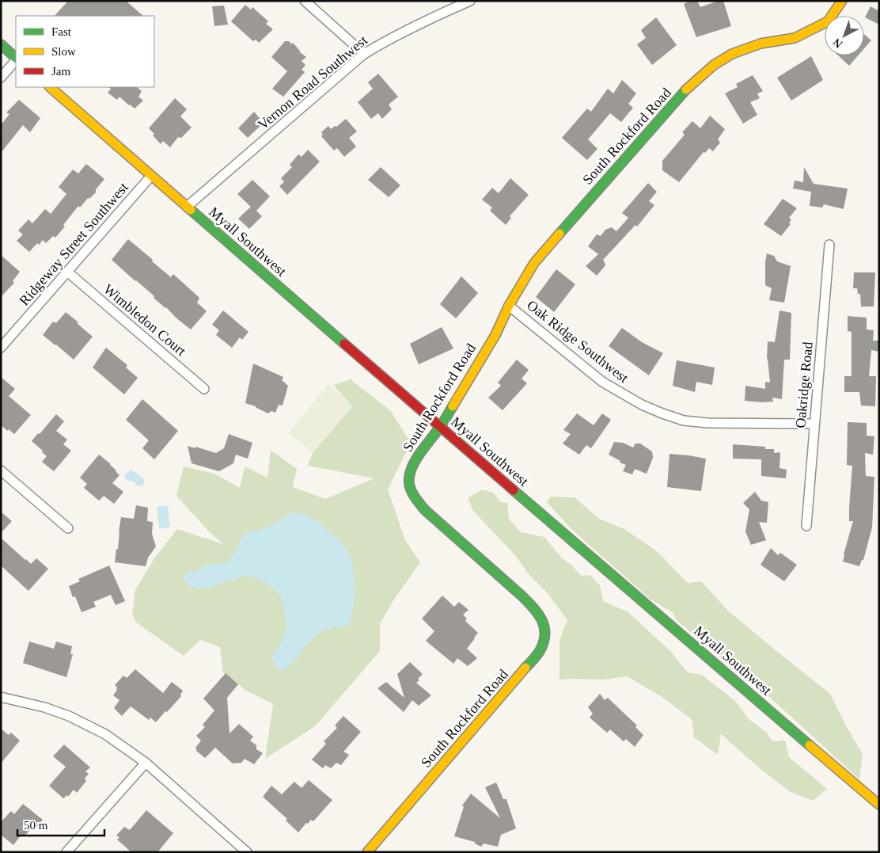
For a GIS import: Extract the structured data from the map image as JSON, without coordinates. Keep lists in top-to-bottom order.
{
  "streets": {
    "street": [
      "Vernon Road Southwest",
      "South Rockford Road",
      "Myall Southwest",
      "Ridgeway Street Southwest",
      "Wimbledon Court",
      "Oak Ridge Southwest",
      "Oakridge Road"
    ]
  },
  "crossings": [
    ["Vernon Road Southwest", "Myall Southwest"],
    ["South Rockford Road", "Myall Southwest"],
    ["South Rockford Road", "Oak Ridge Southwest"],
    ["Myall Southwest", "Ridgeway Street Southwest"],
    ["Ridgeway Street Southwest", "Wimbledon Court"],
    ["Oak Ridge Southwest", "Oakridge Road"]
  ],
  "legend": ["Fast", "Slow", "Jam"],
  "scale_bar": "50 m",
  "north": "bottom left"
}
